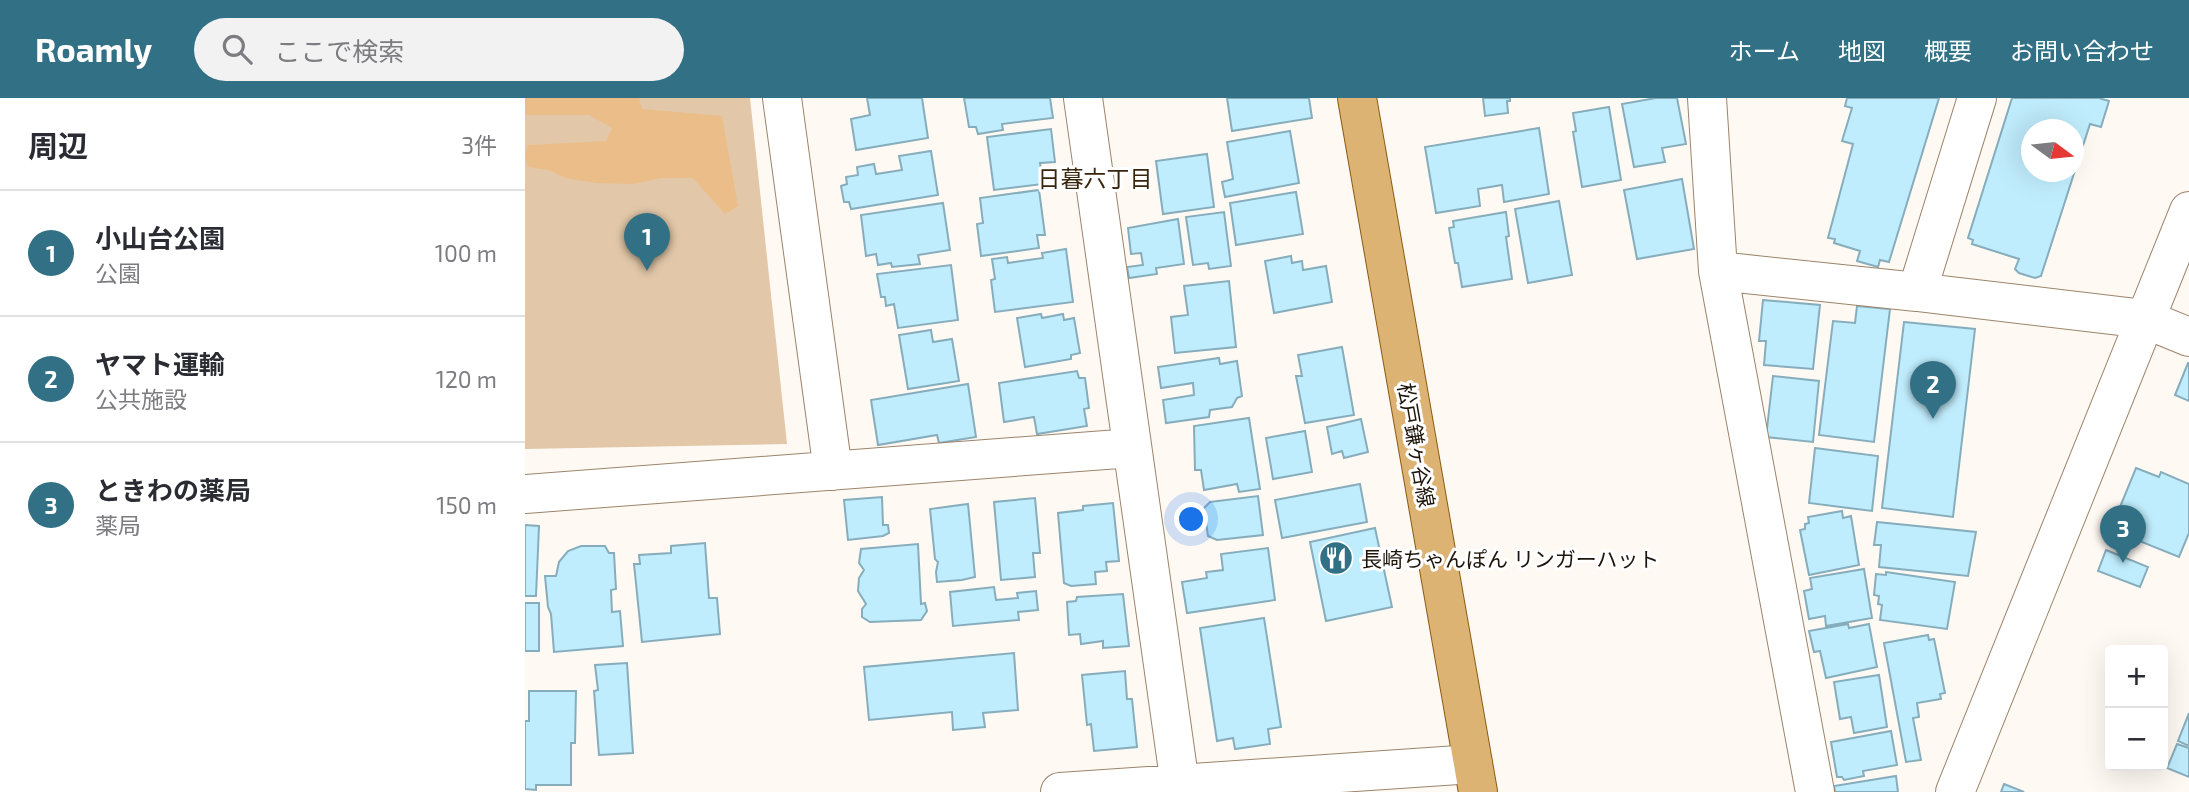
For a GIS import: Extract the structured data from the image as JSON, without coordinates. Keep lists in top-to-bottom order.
{
  "streets": {
    "main road": ["松戸鎌ヶ谷線"]
  },
  "districts": ["日暮六丁目"],
  "places": {
    "restaurant": ["長崎ちゃんぽん リンガーハット"]
  },
  "north": "right",
  "page": {
    "header": "Roamly",
    "search": "ここで検索",
    "nav": [
      "ホーム",
      "地図",
      "概要",
      "お問い合わせ"
    ],
    "heading": ["周辺", "3件"],
    "list": [
      {
        "mark": "1",
        "name": "小山台公園",
        "note": "公園",
        "value": "100 m"
      },
      {
        "mark": "2",
        "name": "ヤマト運輸",
        "note": "公共施設",
        "value": "120 m"
      },
      {
        "mark": "3",
        "name": "ときわの薬局",
        "note": "薬局",
        "value": "150 m"
      }
    ],
    "pins": ["1", "2", "3"],
    "map_buttons": ["+", "−"]
  }
}
